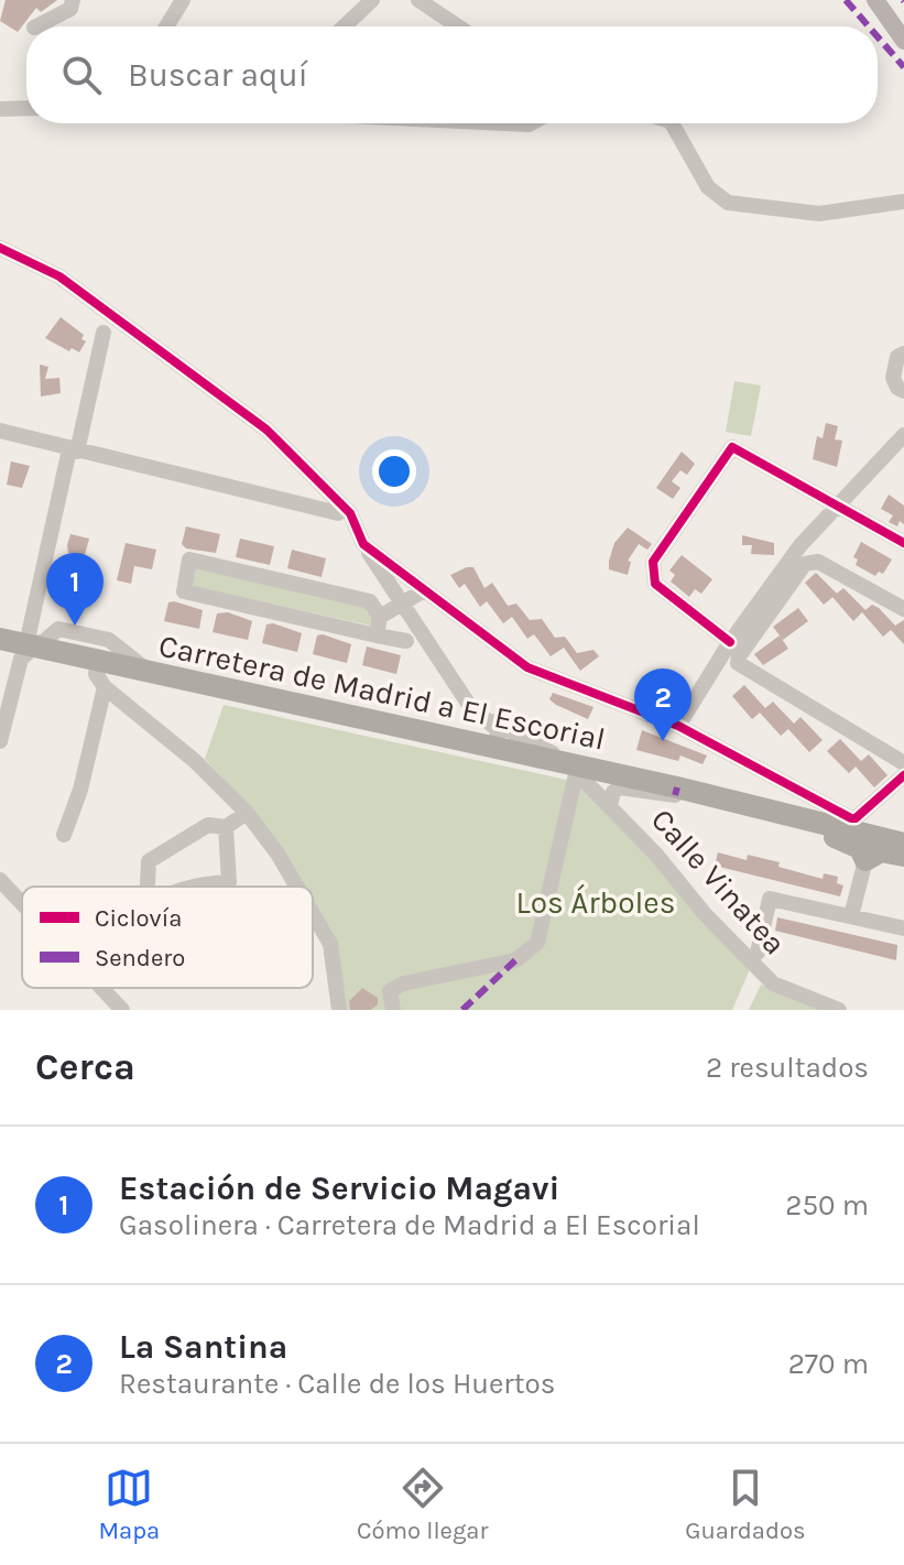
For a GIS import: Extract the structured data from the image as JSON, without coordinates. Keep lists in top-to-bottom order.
{
  "streets": {
    "highway": ["Carretera de Madrid a El Escorial"],
    "street": ["Calle Vinatea"]
  },
  "crossings": [
    ["Carretera de Madrid a El Escorial", "Calle Vinatea"]
  ],
  "parks": ["Los Árboles"],
  "legend": ["Ciclovía", "Sendero"],
  "page": {
    "search": "Buscar aquí",
    "pins": ["1", "2"],
    "heading": ["Cerca", "2 resultados"],
    "list": [
      {
        "mark": "1",
        "name": "Estación de Servicio Magavi",
        "note": "Gasolinera · Carretera de Madrid a El Escorial",
        "value": "250 m"
      },
      {
        "mark": "2",
        "name": "La Santina",
        "note": "Restaurante · Calle de los Huertos",
        "value": "270 m"
      }
    ],
    "nav": ["Mapa", "Cómo llegar", "Guardados"]
  }
}
